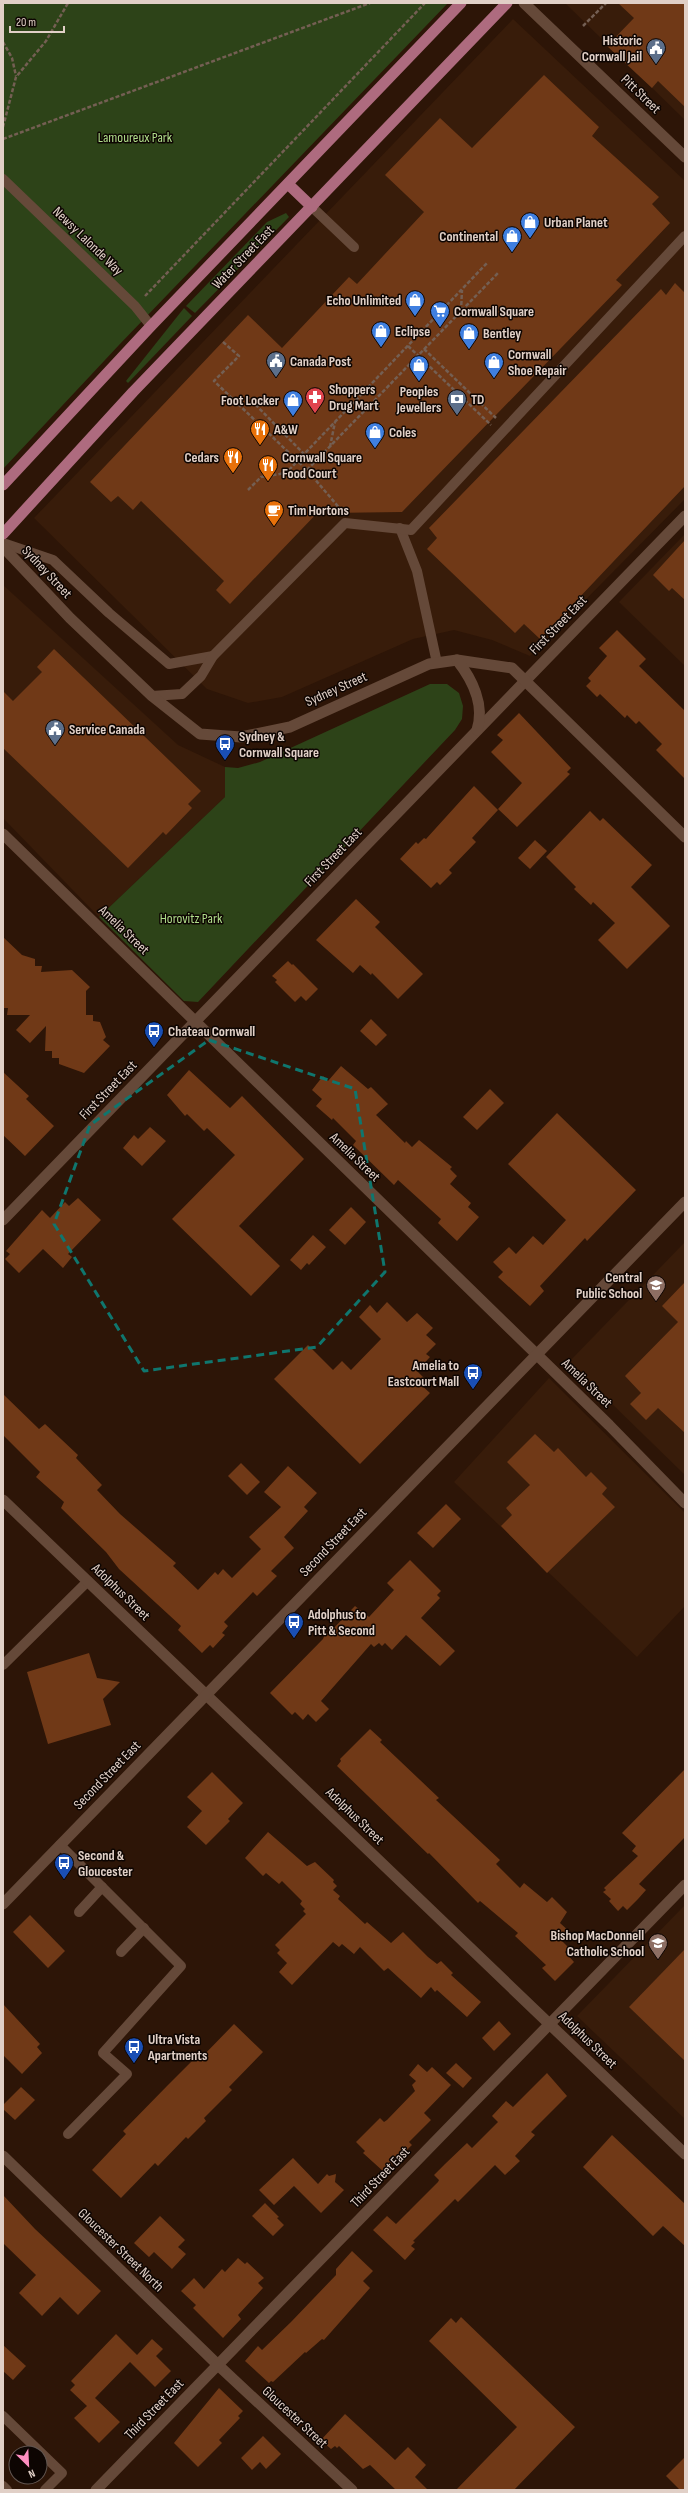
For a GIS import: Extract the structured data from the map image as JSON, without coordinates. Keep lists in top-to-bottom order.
{
  "streets": {
    "main road": ["Water Street East"],
    "street": [
      "Pitt Street",
      "Sydney Street",
      "First Street East",
      "Amelia Street",
      "Second Street East",
      "Adolphus Street",
      "Third Street East",
      "Gloucester Street North",
      "Gloucester Street"
    ],
    "lane": ["Newsy Lalonde Way"]
  },
  "crossings": [
    ["Newsy Lalonde Way", "Water Street East"],
    ["Sydney Street", "First Street East"],
    ["First Street East", "Amelia Street"],
    ["Amelia Street", "Second Street East"],
    ["Second Street East", "Adolphus Street"],
    ["Adolphus Street", "Third Street East"],
    ["Third Street East", "Gloucester Street North"],
    ["Third Street East", "Gloucester Street"],
    ["Gloucester Street North", "Gloucester Street"]
  ],
  "parks": ["Lamoureux Park", "Horovitz Park"],
  "places": {
    "public building": ["Historic Cornwall Jail", "Canada Post", "Service Canada"],
    "shop": [
      "Urban Planet",
      "Continental",
      "Echo Unlimited",
      "Eclipse",
      "Bentley",
      "Cornwall Shoe Repair",
      "Peoples Jewellers",
      "Foot Locker",
      "Coles"
    ],
    "supermarket": ["Cornwall Square"],
    "pharmacy": ["Shoppers Drug Mart"],
    "bank": ["TD"],
    "restaurant": ["A&W", "Cedars", "Cornwall Square Food Court"],
    "cafe": ["Tim Hortons"],
    "bus stop": [
      "Sydney & Cornwall Square",
      "Chateau Cornwall",
      "Amelia to Eastcourt Mall",
      "Adolphus to Pitt & Second",
      "Second & Gloucester",
      "Ultra Vista Apartments"
    ],
    "school or university": ["Central Public School", "Bishop MacDonnell Catholic School"]
  },
  "scale_bar": "20 m",
  "north": "bottom right"
}
